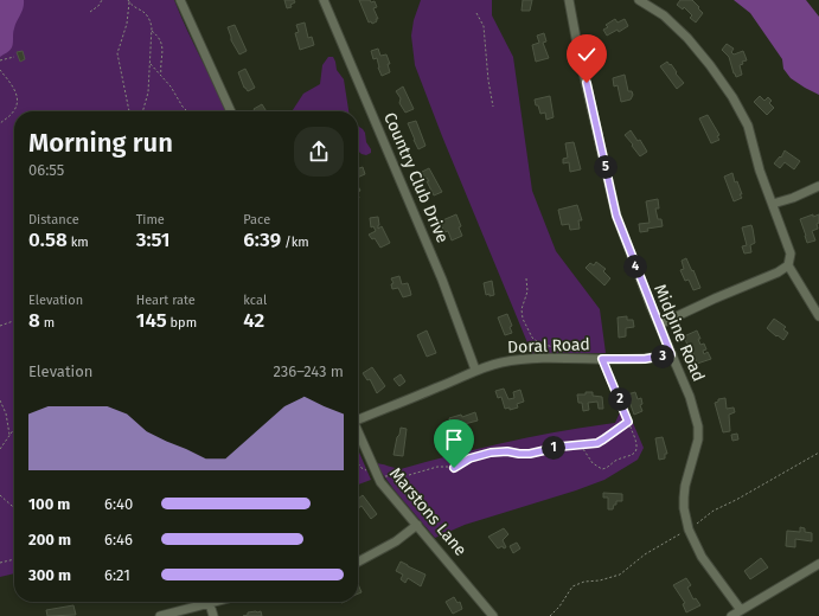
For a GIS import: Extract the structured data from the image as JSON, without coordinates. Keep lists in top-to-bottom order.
{
  "streets": {
    "street": [
      "Country Club Drive",
      "Midpine Road",
      "Doral Road",
      "Marstons Lane"
    ]
  },
  "crossings": [
    ["Country Club Drive", "Doral Road"],
    ["Midpine Road", "Doral Road"]
  ],
  "page": {
    "heading": ["Morning run", "06:55"],
    "pins": [
      "5",
      "4",
      "3",
      "2",
      "1"
    ],
    "stats": [
      ["Distance", "0.58 km"],
      ["Time", "3:51"],
      ["Pace", "6:39 /km"],
      ["Elevation", "8 m"],
      ["Heart rate", "145 bpm"],
      ["kcal", "42"]
    ],
    "chart": ["Elevation", "236–243 m"],
    "list": [
      {
        "name": "100 m",
        "note": "6:40"
      },
      {
        "name": "200 m",
        "note": "6:46"
      },
      {
        "name": "300 m",
        "note": "6:21"
      }
    ]
  }
}
